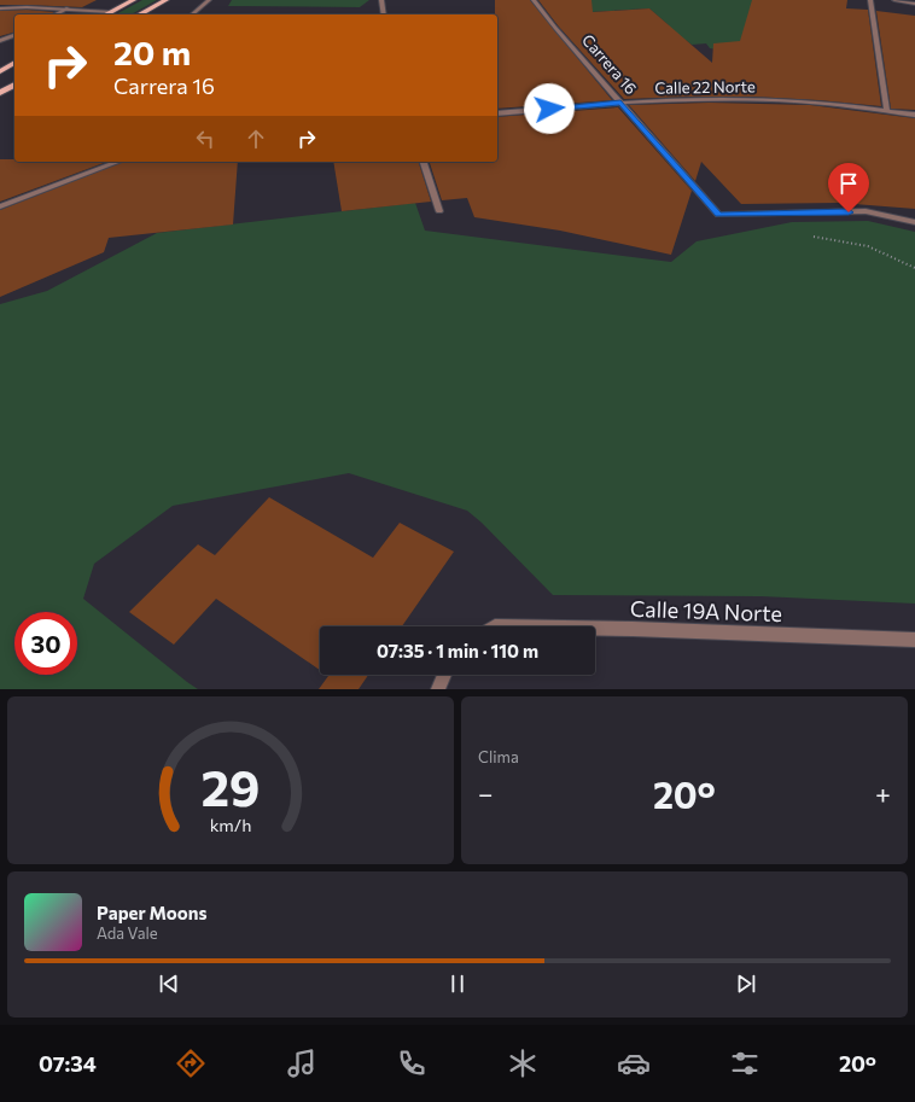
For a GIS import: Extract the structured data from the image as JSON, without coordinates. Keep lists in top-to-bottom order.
{
  "streets": {
    "street": ["Carrera 16", "Calle 22 Norte", "Calle 19A Norte"]
  },
  "crossings": [
    ["Carrera 16", "Calle 22 Norte"]
  ],
  "page": {
    "turn": ["20 m", "Carrera 16"],
    "limit": "30",
    "trip": "07:35 · 1 min · 110 m",
    "tile": "Clima",
    "heat": ["−", "20°", "+"],
    "song": ["Paper Moons", "Ada Vale"],
    "tabs": ["07:34", "20°"],
    "gauge": ["29", "km/h"]
  }
}
